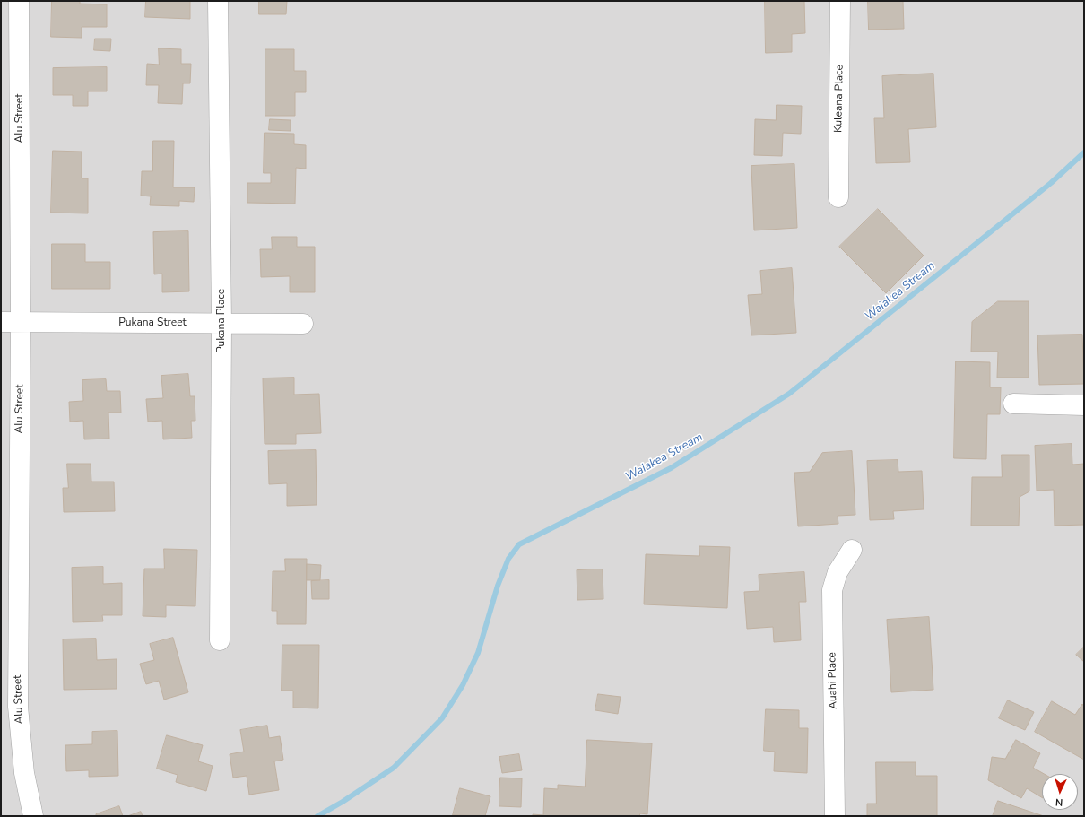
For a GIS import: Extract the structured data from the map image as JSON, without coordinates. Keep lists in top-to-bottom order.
{
  "streets": {
    "street": [
      "Kuleana Place",
      "Alu Street",
      "Pukana Place",
      "Pukana Street",
      "Auahi Place"
    ]
  },
  "crossings": [
    ["Alu Street", "Pukana Street"],
    ["Pukana Place", "Pukana Street"]
  ],
  "water": ["Waiakea Stream"],
  "north": "bottom"
}
